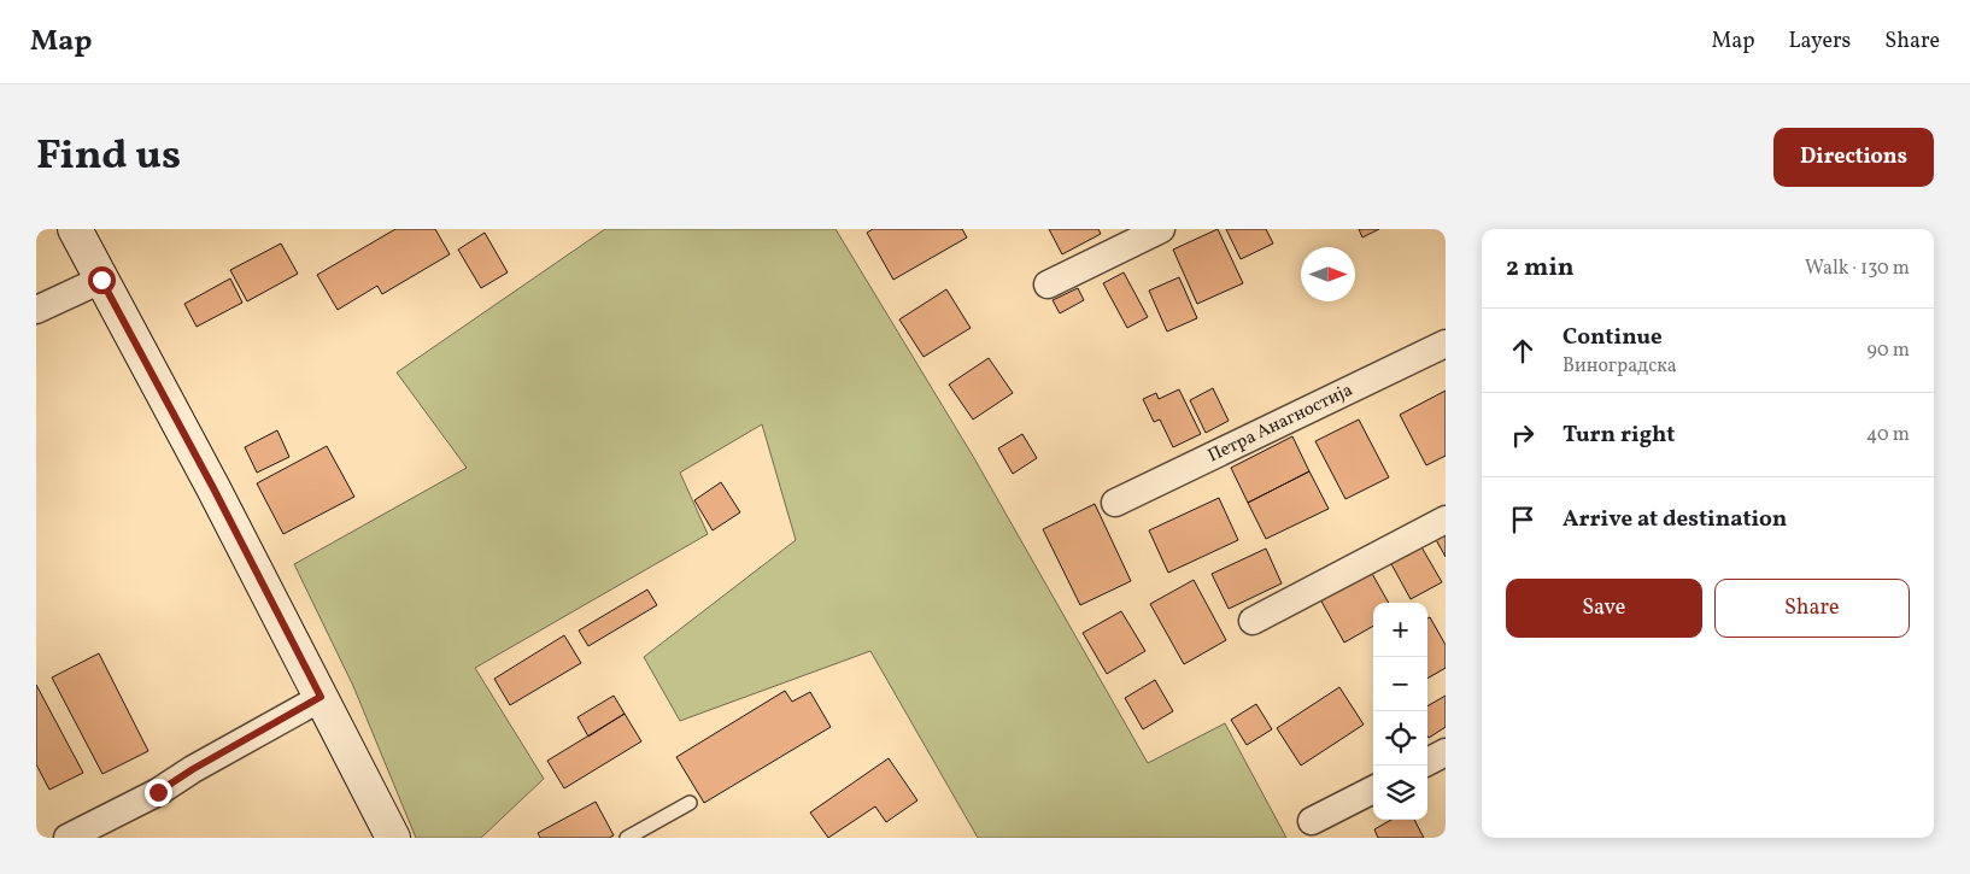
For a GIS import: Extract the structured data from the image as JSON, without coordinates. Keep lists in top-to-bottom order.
{
  "streets": {
    "street": ["Петра Анагностија"]
  },
  "north": "right",
  "page": {
    "header": "Map",
    "nav": ["Map", "Layers", "Share"],
    "title": "Find us",
    "buttons": [
      "Directions",
      ["Save", "Share"]
    ],
    "heading": ["2 min", "Walk · 130 m"],
    "list": [
      ["Continue", "Виноградска", "90 m"],
      ["Turn right", "40 m"],
      "Arrive at destination"
    ],
    "map_buttons": ["+", "−"]
  }
}
